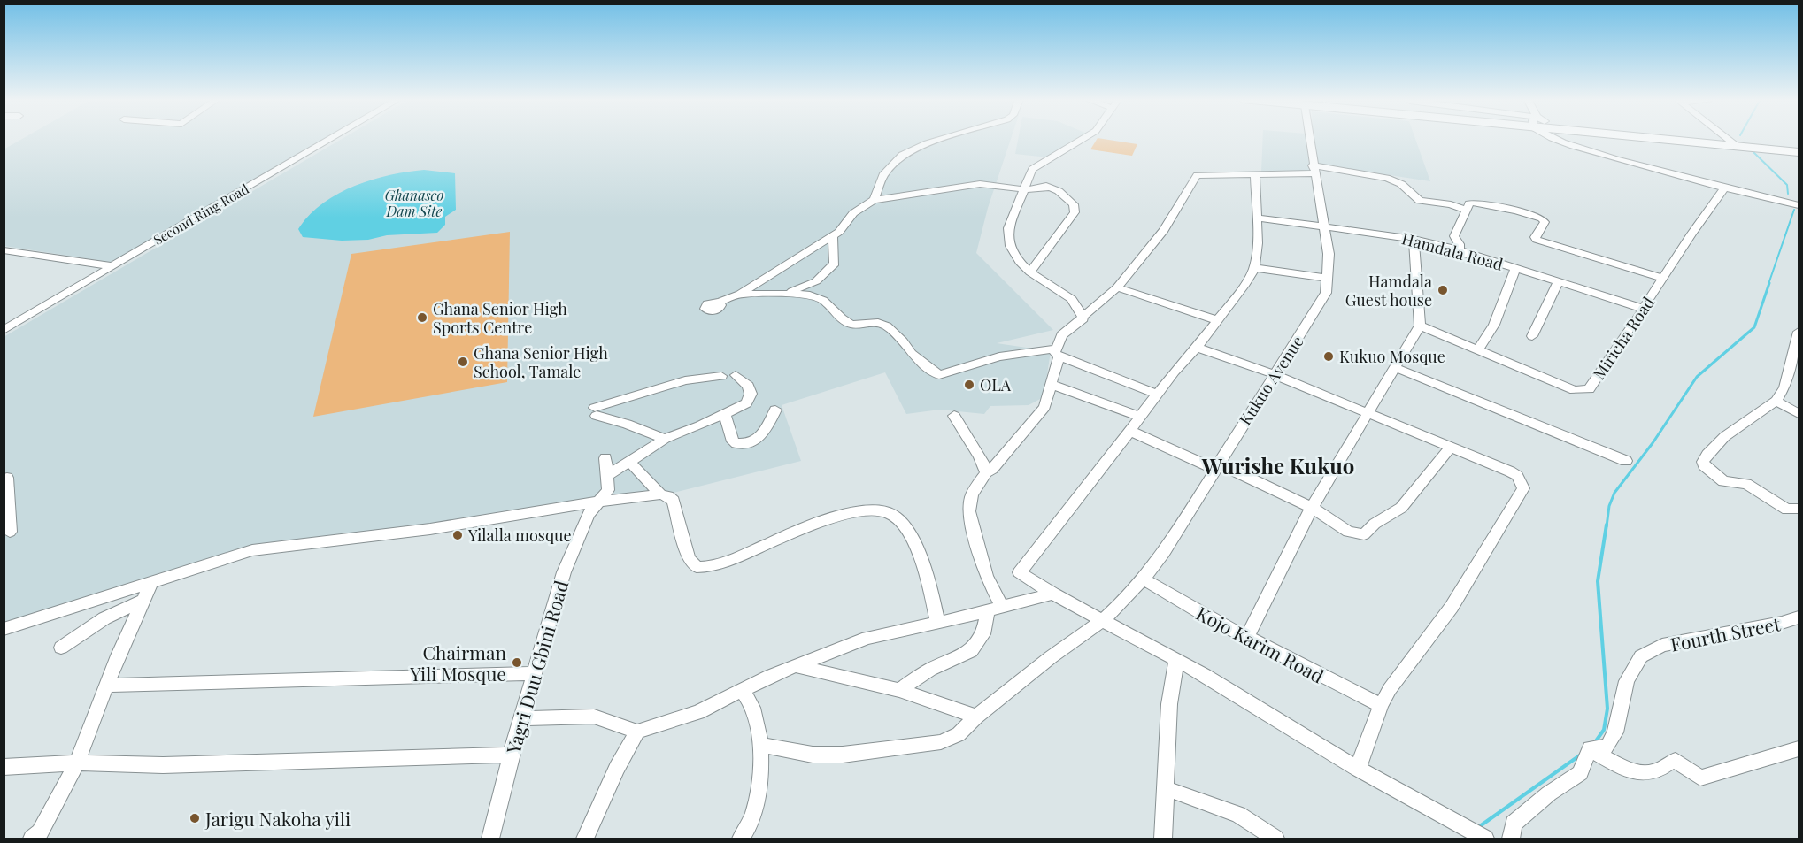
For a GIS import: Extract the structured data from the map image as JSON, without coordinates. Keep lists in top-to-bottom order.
{
  "streets": {
    "street": [
      "Second Ring Road",
      "Hamdala Road",
      "Miricha Road",
      "Kukuo Avenue",
      "Fourth Street",
      "Kojo Karim Road",
      "Yagri Duu Gbini Road"
    ]
  },
  "crossings": [
    ["Hamdala Road", "Miricha Road"],
    ["Hamdala Road", "Kukuo Avenue"],
    ["Kukuo Avenue", "Kojo Karim Road"]
  ],
  "districts": ["Wurishe Kukuo"],
  "water": ["Ghanasco Dam Site"],
  "places": [
    "Hamdala Guest house",
    "Ghana Senior High Sports Centre",
    "Kukuo Mosque",
    "Ghana Senior High School, Tamale",
    "OLA",
    "Yilalla mosque",
    "Chairman Yili Mosque",
    "Jarigu Nakoha yili"
  ]
}
